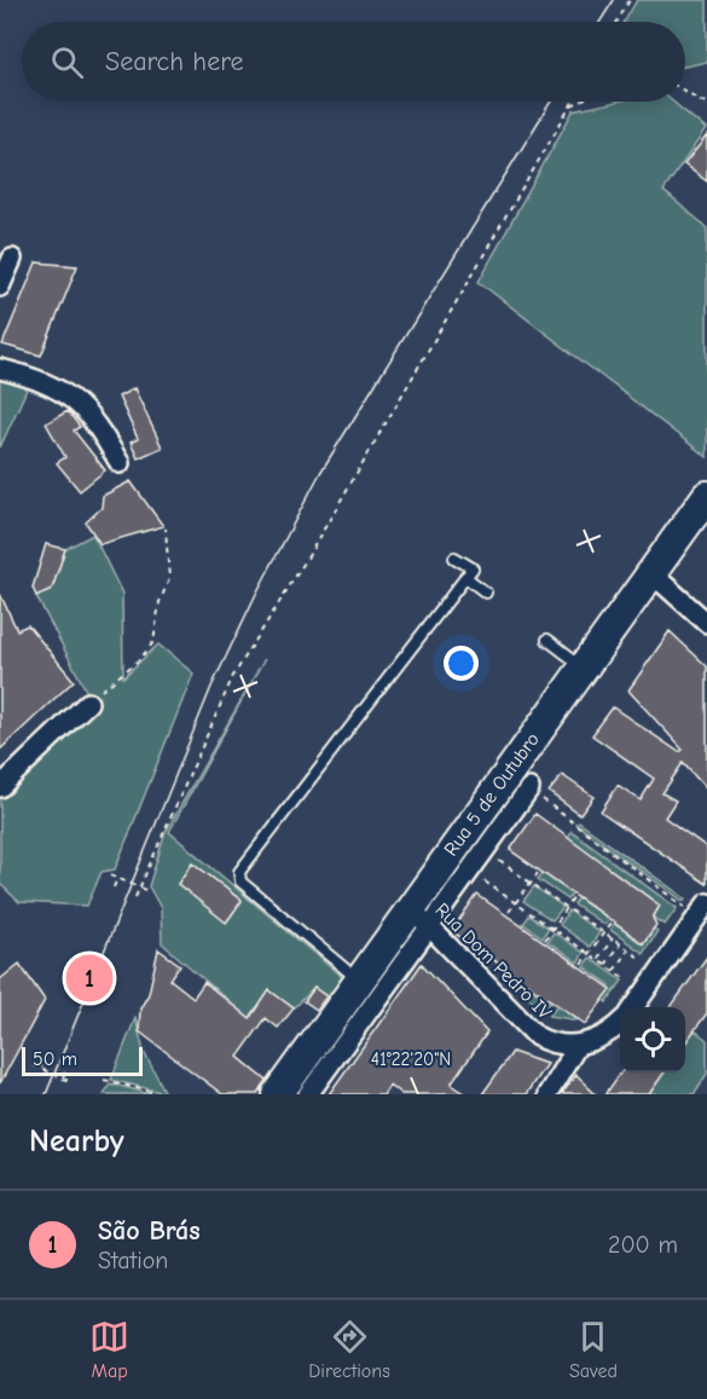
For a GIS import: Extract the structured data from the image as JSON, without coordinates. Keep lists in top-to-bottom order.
{
  "streets": {
    "main road": ["Rua 5 de Outubro"],
    "street": ["Rua Dom Pedro IV"]
  },
  "crossings": [
    ["Rua 5 de Outubro", "Rua Dom Pedro IV"]
  ],
  "scale_bar": "50 m",
  "page": {
    "search": "Search here",
    "pins": "1",
    "scale": "50 m",
    "heading": "Nearby",
    "list": [
      {
        "mark": "1",
        "name": "São Brás",
        "note": "Station",
        "value": "200 m"
      }
    ],
    "nav": ["Map", "Directions", "Saved"]
  },
  "coordinates": ["41°22'20\"N"]
}
